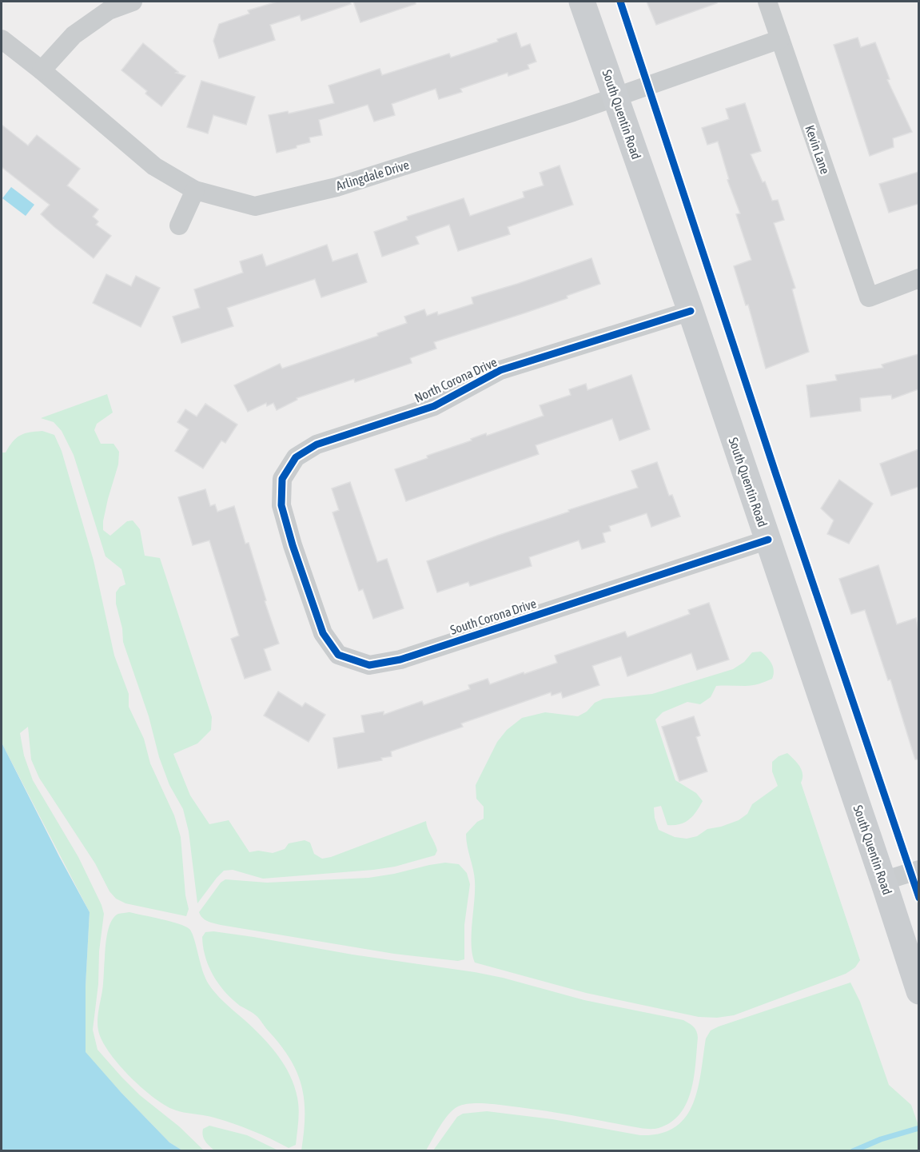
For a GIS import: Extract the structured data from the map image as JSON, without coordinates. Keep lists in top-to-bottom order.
{
  "streets": {
    "main road": ["South Quentin Road"],
    "street": [
      "Kevin Lane",
      "Arlingdale Drive",
      "North Corona Drive",
      "South Corona Drive"
    ]
  },
  "crossings": [
    ["South Quentin Road", "Arlingdale Drive"],
    ["South Quentin Road", "North Corona Drive"],
    ["South Quentin Road", "South Corona Drive"],
    ["Kevin Lane", "Arlingdale Drive"],
    ["North Corona Drive", "South Corona Drive"]
  ]
}
